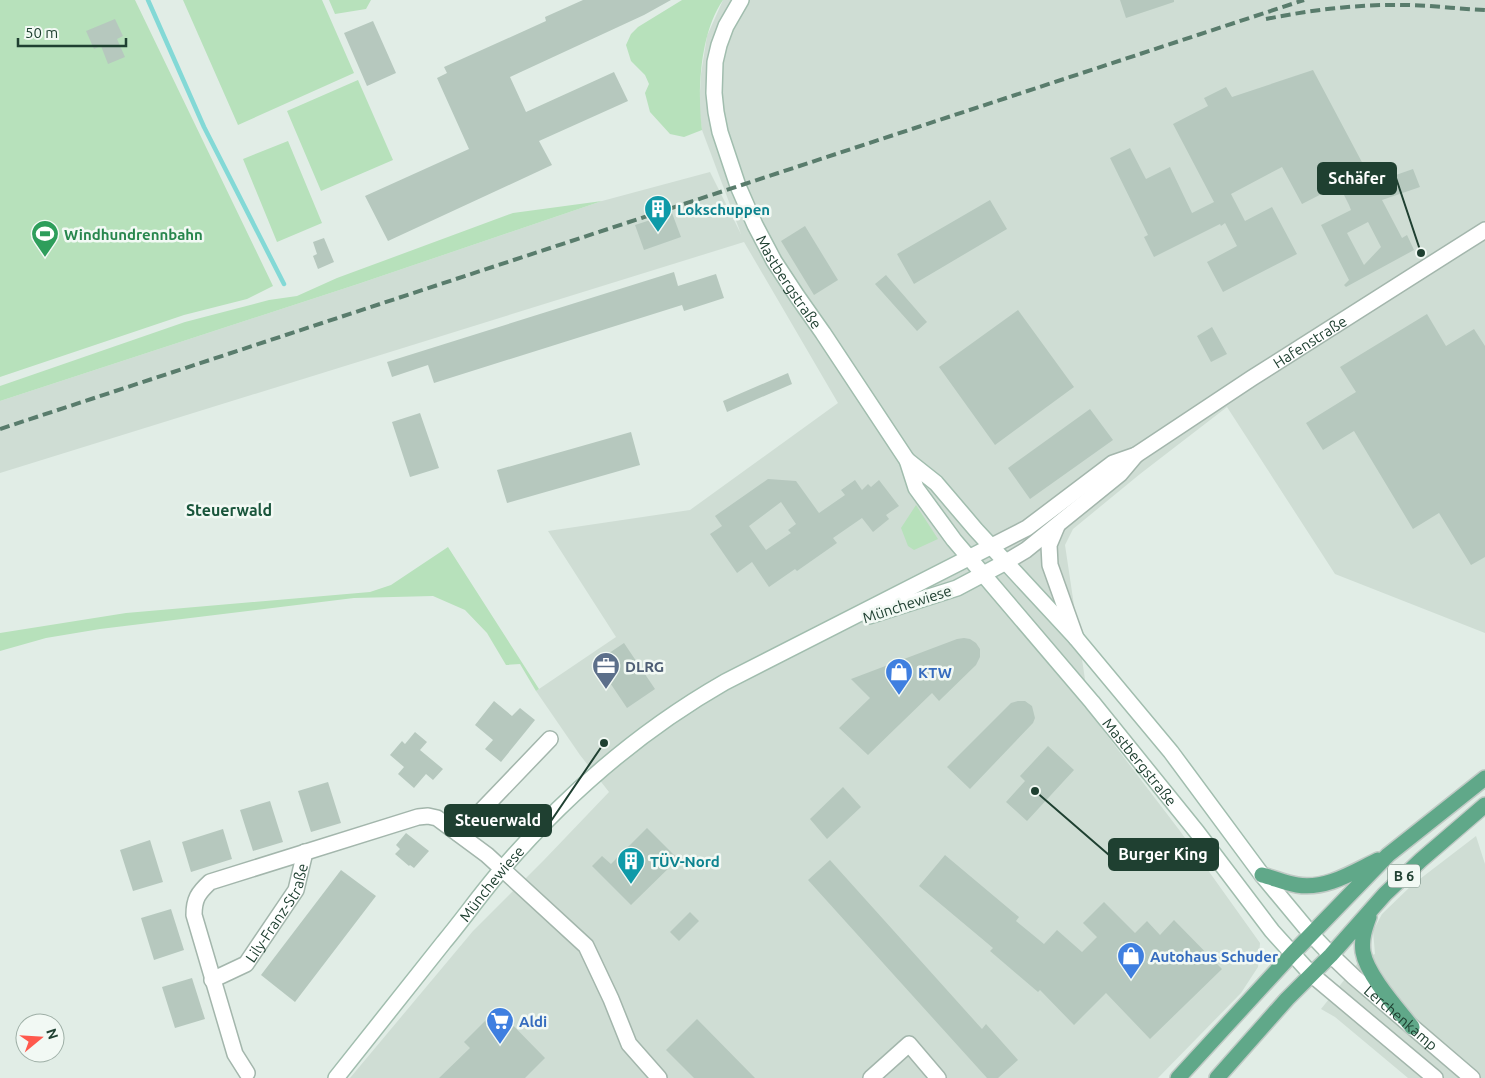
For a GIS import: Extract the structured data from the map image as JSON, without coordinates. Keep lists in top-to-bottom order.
{
  "streets": {
    "main road": [
      "Mastbergstraße",
      "Hafenstraße",
      "Münchewiese",
      "B 6",
      "Lily-Franz-Straße",
      "Lerchenkamp"
    ]
  },
  "crossings": [
    ["Mastbergstraße", "Hafenstraße"],
    ["Mastbergstraße", "Münchewiese"],
    ["Mastbergstraße", "B 6"],
    ["Mastbergstraße", "Lerchenkamp"],
    ["Münchewiese", "Lily-Franz-Straße"],
    ["B 6", "Lerchenkamp"]
  ],
  "districts": ["Steuerwald"],
  "places": {
    "building": ["Lokschuppen", "TÜV-Nord"],
    "other": ["Schäfer", "Steuerwald", "Burger King"],
    "sports": ["Windhundrennbahn"],
    "office": ["DLRG"],
    "shop": ["KTW", "Autohaus Schuder"],
    "supermarket": ["Aldi"]
  },
  "scale_bar": "50 m",
  "north": "right"
}
